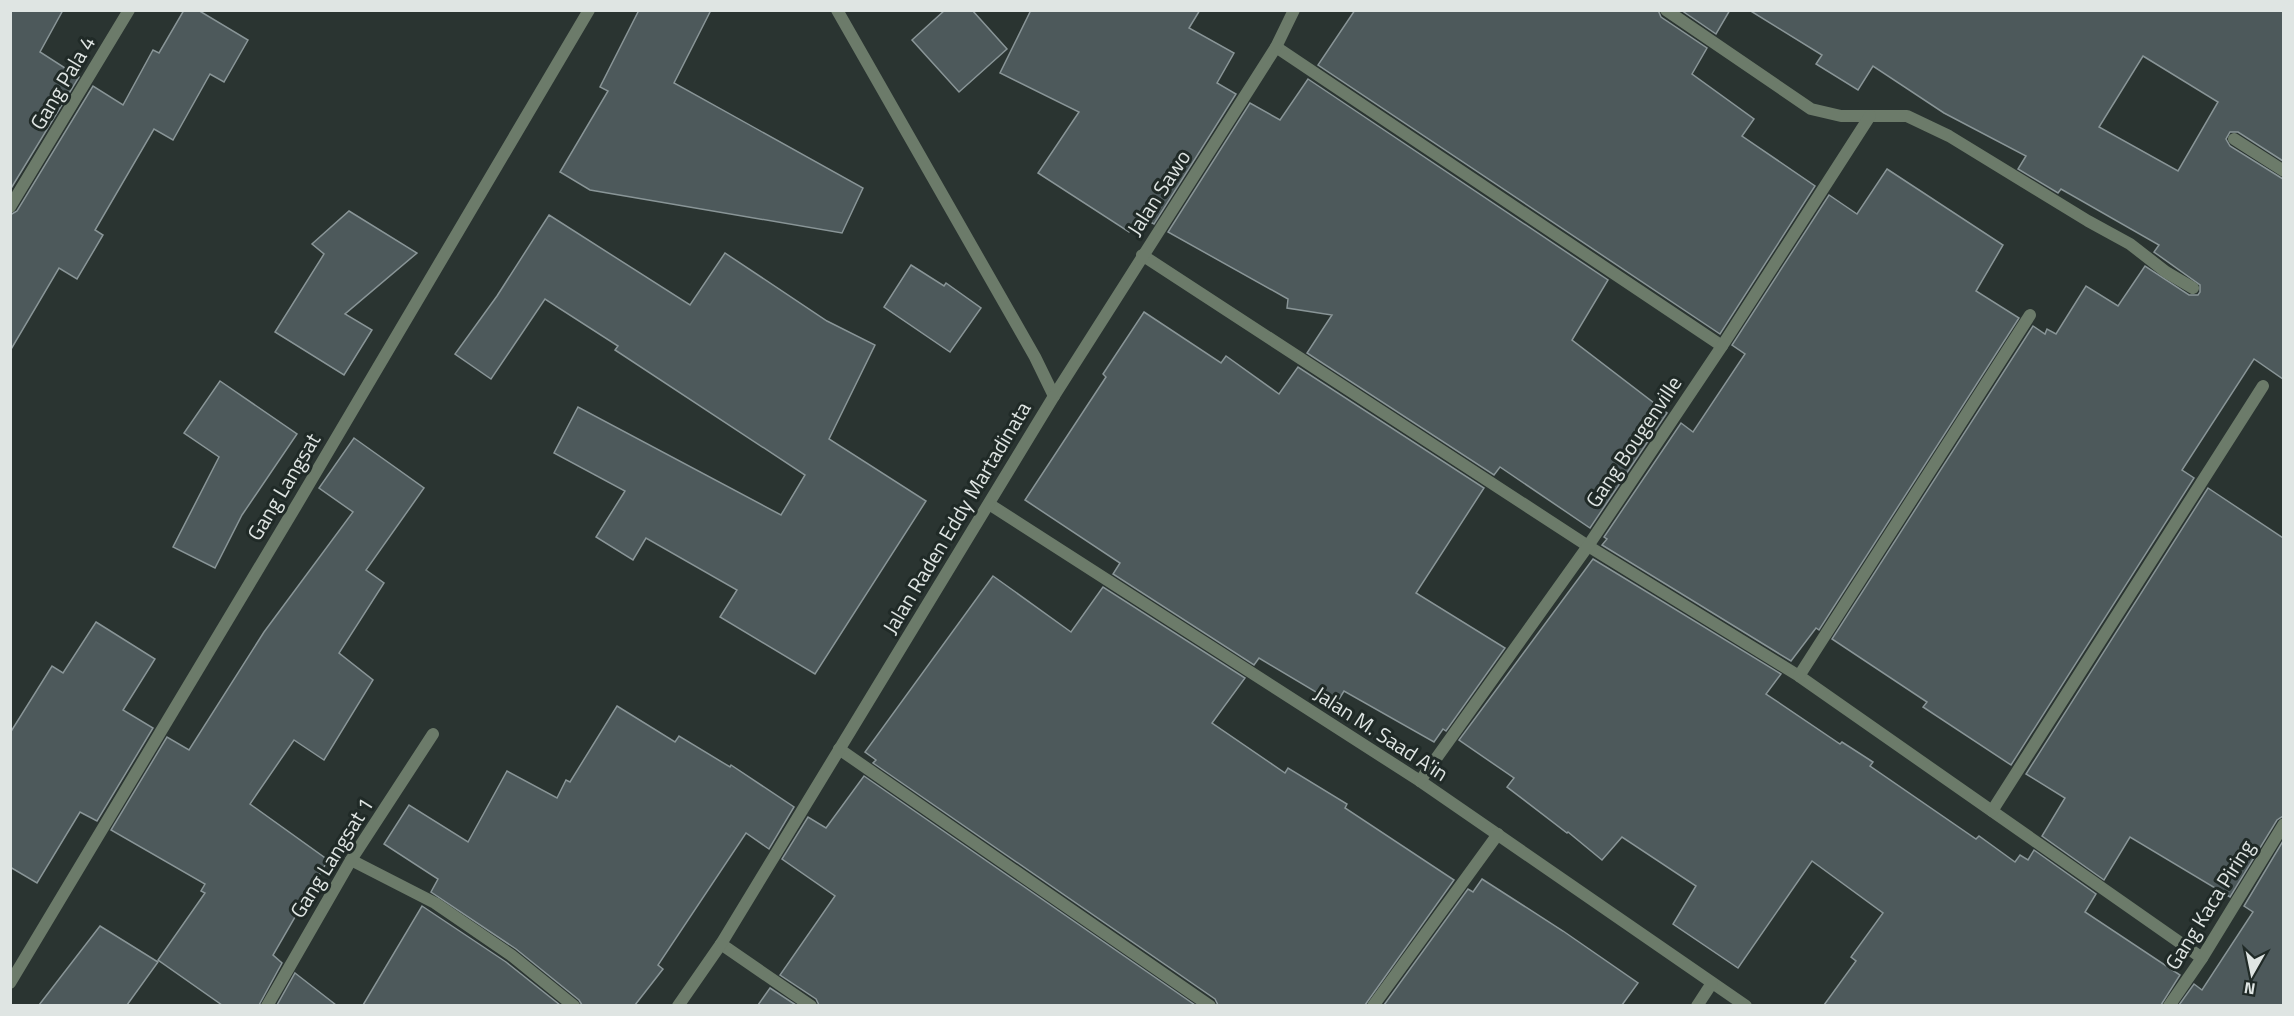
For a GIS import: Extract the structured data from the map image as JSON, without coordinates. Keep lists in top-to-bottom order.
{
  "streets": {
    "street": [
      "Gang Pala 4",
      "Jalan Sawo",
      "Gang Bougenville",
      "Gang Langsat",
      "Jalan Raden Eddy Martadinata",
      "Jalan M. Saad A'in",
      "Gang Langsat 1",
      "Gang Kaca Piring"
    ]
  },
  "crossings": [
    ["Jalan Sawo", "Jalan Raden Eddy Martadinata"],
    ["Gang Bougenville", "Jalan M. Saad A'in"],
    ["Jalan Raden Eddy Martadinata", "Jalan M. Saad A'in"]
  ],
  "north": "bottom"
}
